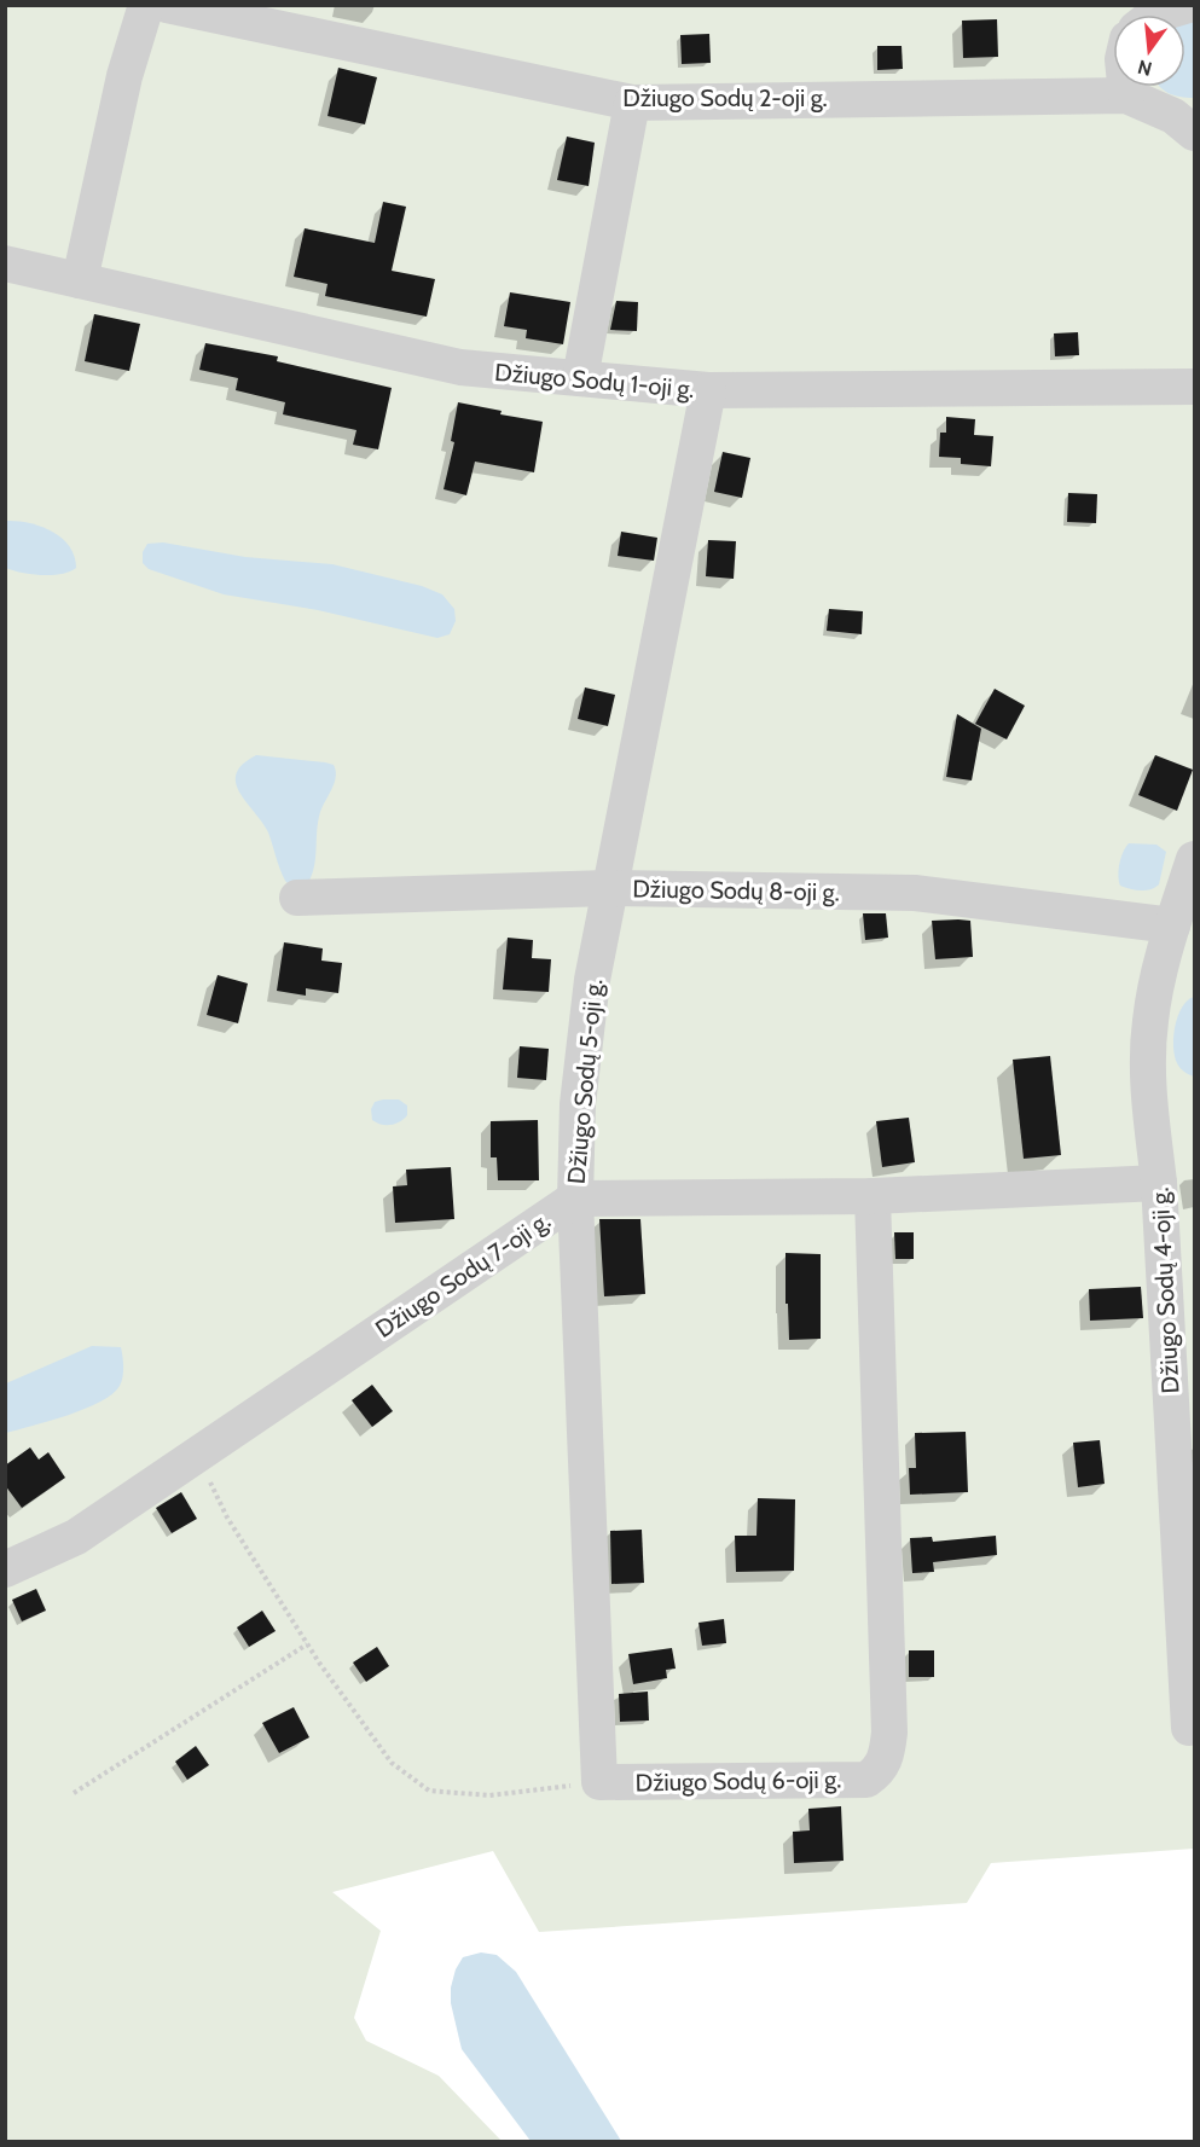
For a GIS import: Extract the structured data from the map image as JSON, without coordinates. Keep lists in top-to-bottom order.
{
  "streets": {
    "street": [
      "Džiugo Sodų 2-oji g.",
      "Džiugo Sodų 1-oji g.",
      "Džiugo Sodų 8-oji g.",
      "Džiugo Sodų 5-oji g.",
      "Džiugo Sodų 7-oji g.",
      "Džiugo Sodų 4-oji g.",
      "Džiugo Sodų 6-oji g."
    ]
  },
  "crossings": [
    ["Džiugo Sodų 1-oji g.", "Džiugo Sodų 5-oji g."],
    ["Džiugo Sodų 8-oji g.", "Džiugo Sodų 5-oji g."],
    ["Džiugo Sodų 8-oji g.", "Džiugo Sodų 4-oji g."],
    ["Džiugo Sodų 5-oji g.", "Džiugo Sodų 7-oji g."],
    ["Džiugo Sodų 5-oji g.", "Džiugo Sodų 6-oji g."],
    ["Džiugo Sodų 7-oji g.", "Džiugo Sodų 4-oji g."],
    ["Džiugo Sodų 7-oji g.", "Džiugo Sodų 6-oji g."]
  ],
  "north": "bottom"
}
